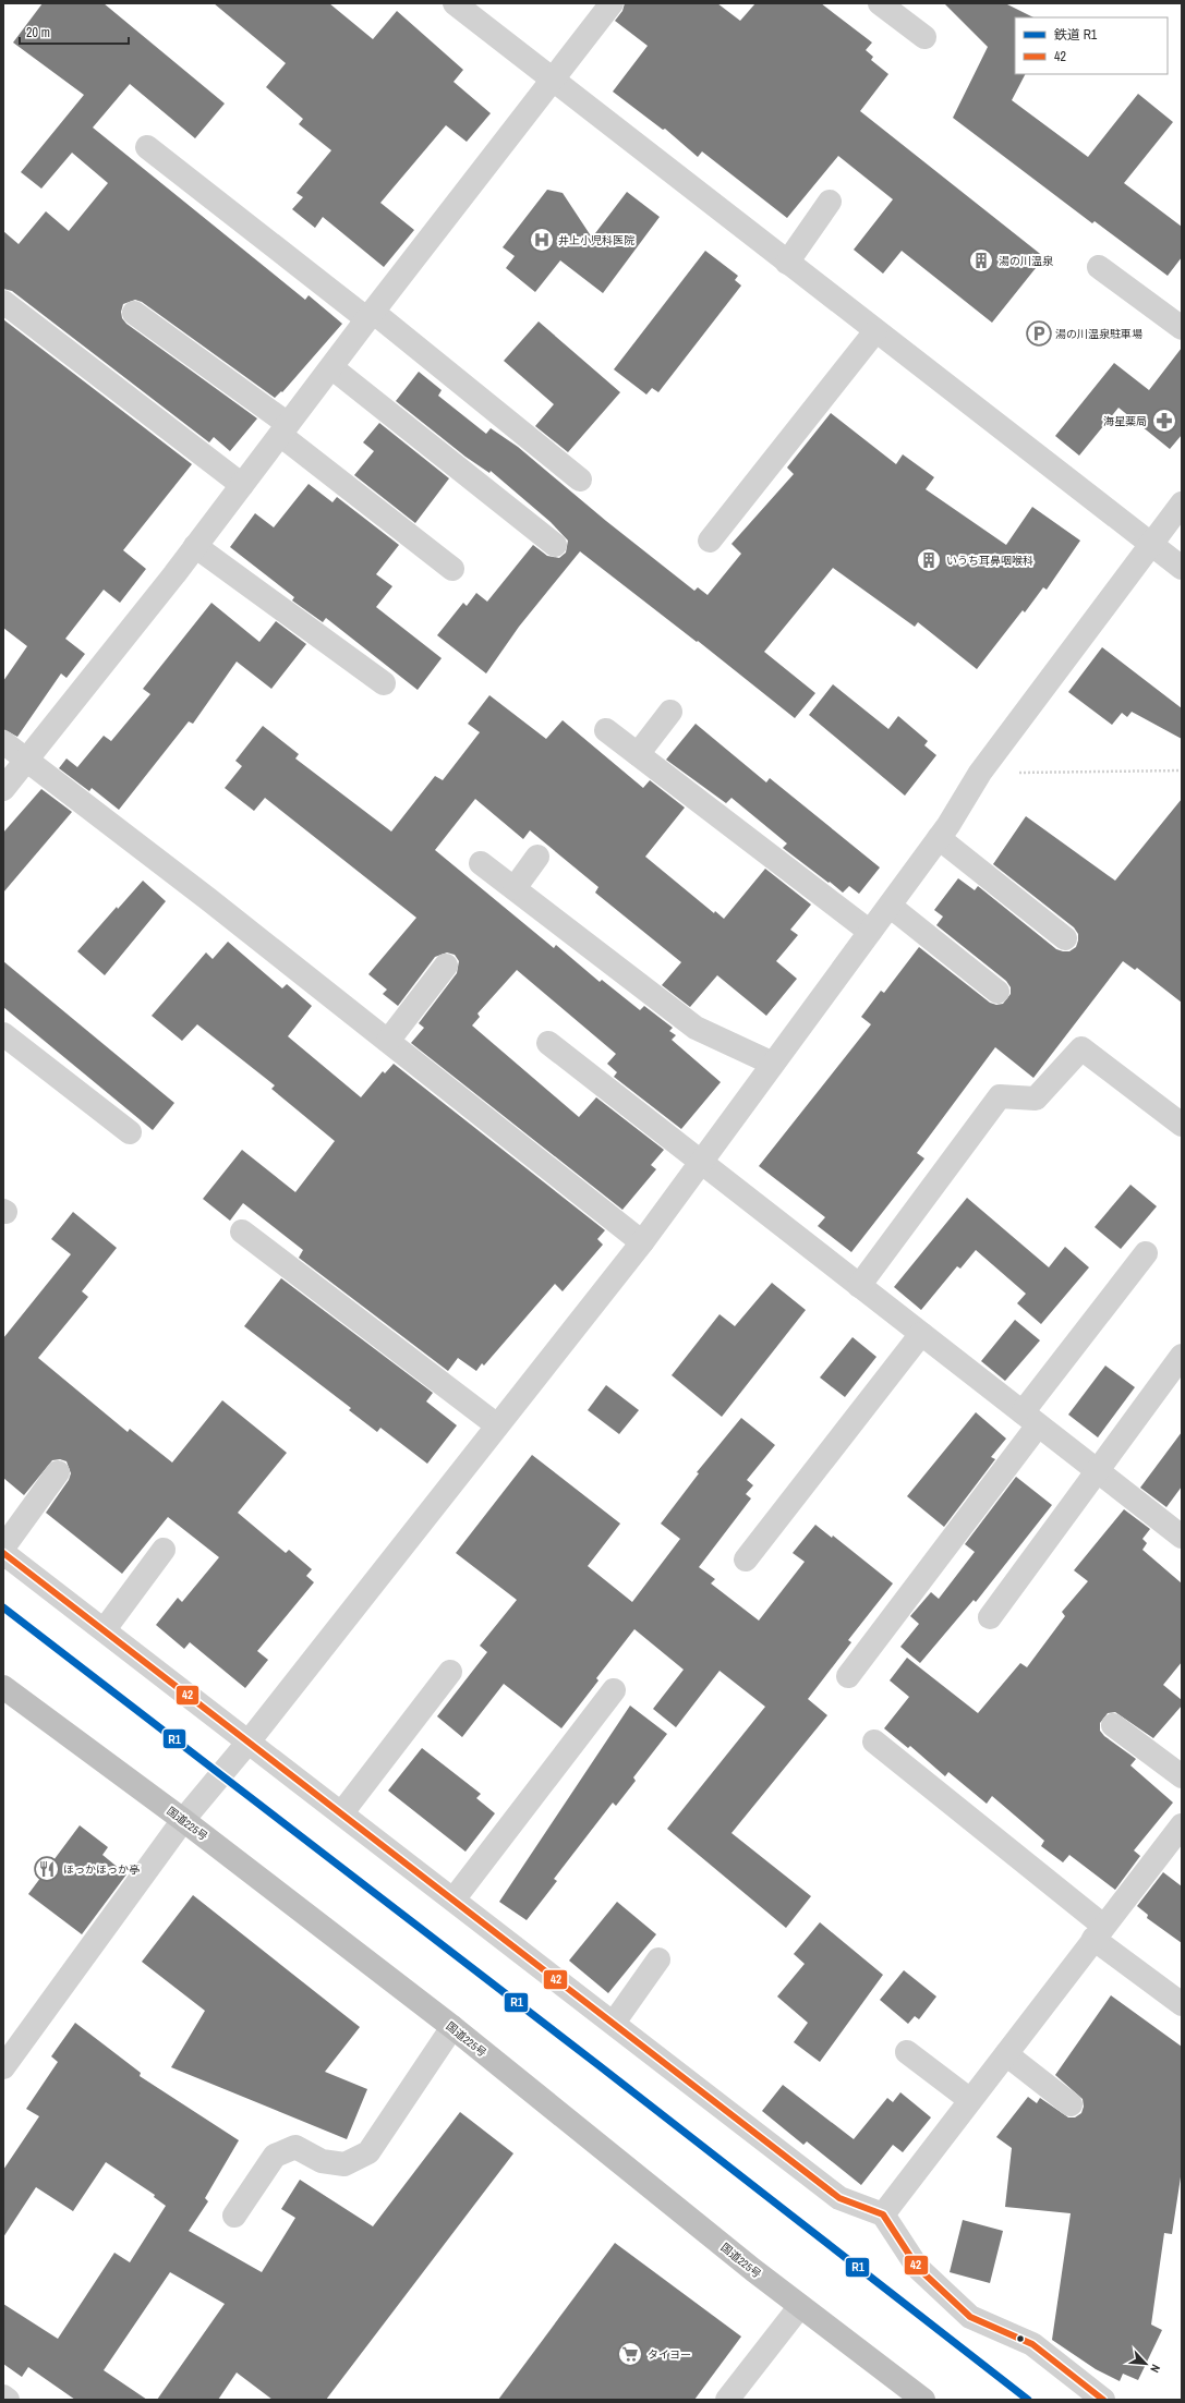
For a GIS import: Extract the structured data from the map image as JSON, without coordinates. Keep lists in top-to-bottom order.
{
  "streets": {
    "highway": ["国道225号"]
  },
  "places": {
    "hospital": ["井上小児科医院"],
    "building": ["湯の川温泉", "いうち耳鼻咽喉科"],
    "parking": ["湯の川温泉駐車場"],
    "pharmacy": ["海星薬局"],
    "restaurant": ["ほっかほっか亭"],
    "supermarket": ["タイヨー"]
  },
  "lines": ["transit line 42", "rail line R1"],
  "legend": ["鉄道 R1", "42"],
  "scale_bar": "20 m",
  "north": "bottom right"
}
